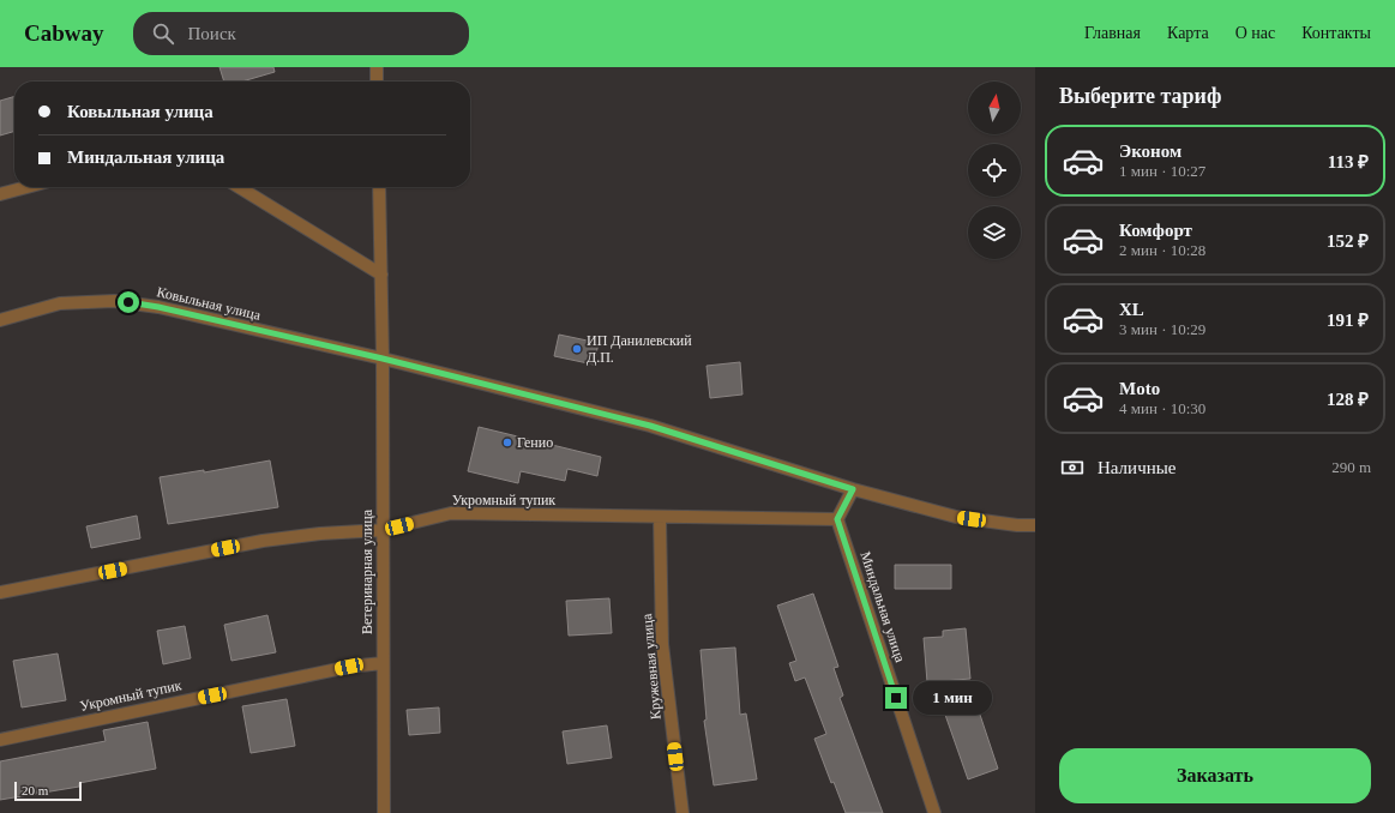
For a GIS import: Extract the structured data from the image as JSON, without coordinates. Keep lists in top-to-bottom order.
{
  "streets": {
    "street": [
      "Ковыльная улица",
      "Укромный тупик",
      "Ветеринарная улица",
      "Миндальная улица",
      "Кружевная улица"
    ]
  },
  "crossings": [
    ["Ковыльная улица", "Ветеринарная улица"],
    ["Укромный тупик", "Ветеринарная улица"],
    ["Укромный тупик", "Миндальная улица"],
    ["Укромный тупик", "Кружевная улица"]
  ],
  "places": ["ИП Данилевский Д.П.", "Генио"],
  "scale_bar": "20 m",
  "north": "top",
  "page": {
    "header": "Cabway",
    "search": "Поиск",
    "nav": [
      "Главная",
      "Карта",
      "О нас",
      "Контакты"
    ],
    "heading": "Выберите тариф",
    "banner": ["Ковыльная улица", "Миндальная улица"],
    "list": [
      {
        "name": "Эконом",
        "note": "1 мин · 10:27",
        "value": "113 ₽"
      },
      {
        "name": "Комфорт",
        "note": "2 мин · 10:28",
        "value": "152 ₽"
      },
      {
        "name": "XL",
        "note": "3 мин · 10:29",
        "value": "191 ₽"
      },
      {
        "name": "Moto",
        "note": "4 мин · 10:30",
        "value": "128 ₽"
      }
    ],
    "pay": ["Наличные", "290 m"],
    "bubble": "1 мин",
    "buttons": "Заказать",
    "scale": "20 m"
  }
}
